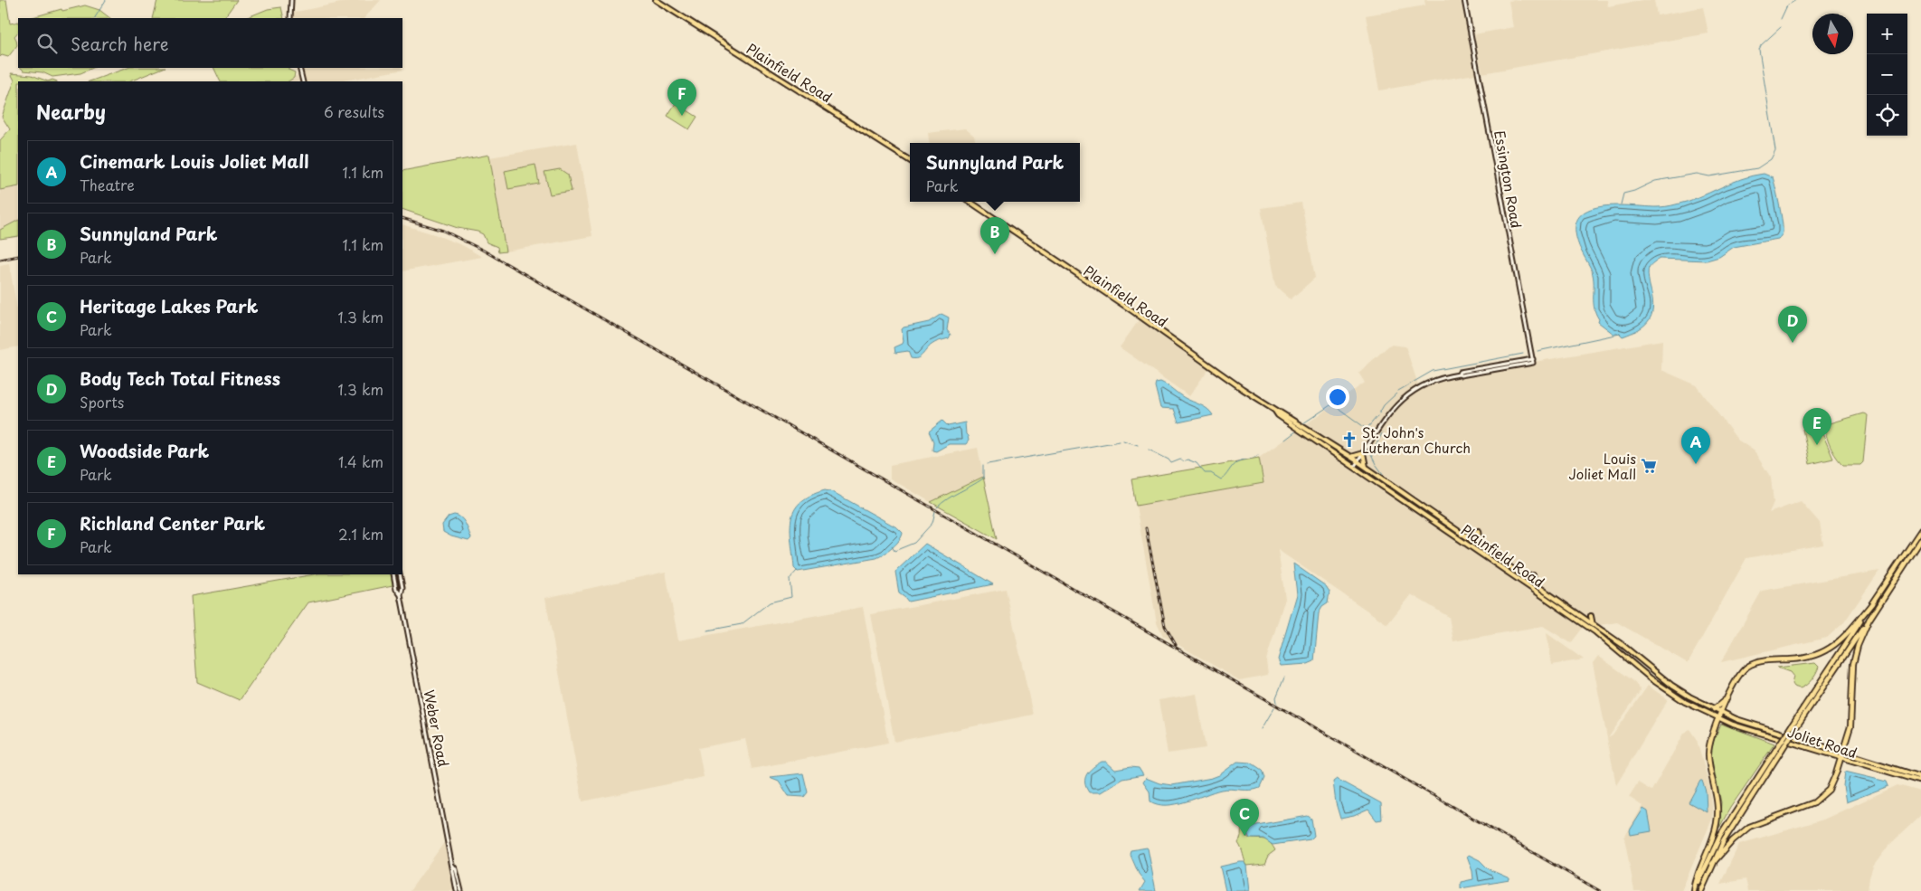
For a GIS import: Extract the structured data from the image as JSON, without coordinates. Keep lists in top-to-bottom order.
{
  "streets": {
    "main road": [
      "Plainfield Road",
      "Essington Road",
      "Weber Road",
      "Joliet Road"
    ]
  },
  "crossings": [
    ["Plainfield Road", "Joliet Road"]
  ],
  "places": {
    "church": ["St. John's Lutheran Church"],
    "supermarket": ["Louis Joliet Mall"]
  },
  "north": "bottom",
  "page": {
    "map_buttons": ["+", "−"],
    "search": "Search here",
    "pins": [
      "F",
      "B",
      "D",
      "E",
      "A",
      "C"
    ],
    "heading": ["Nearby", "6 results"],
    "list": [
      {
        "mark": "A",
        "name": "Cinemark Louis Joliet Mall",
        "note": "Theatre",
        "value": "1.1 km"
      },
      {
        "mark": "B",
        "name": "Sunnyland Park",
        "note": "Park",
        "value": "1.1 km"
      },
      {
        "mark": "C",
        "name": "Heritage Lakes Park",
        "note": "Park",
        "value": "1.3 km"
      },
      {
        "mark": "D",
        "name": "Body Tech Total Fitness",
        "note": "Sports",
        "value": "1.3 km"
      },
      {
        "mark": "E",
        "name": "Woodside Park",
        "note": "Park",
        "value": "1.4 km"
      },
      {
        "mark": "F",
        "name": "Richland Center Park",
        "note": "Park",
        "value": "2.1 km"
      }
    ],
    "popup": ["Sunnyland Park", "Park"]
  }
}
